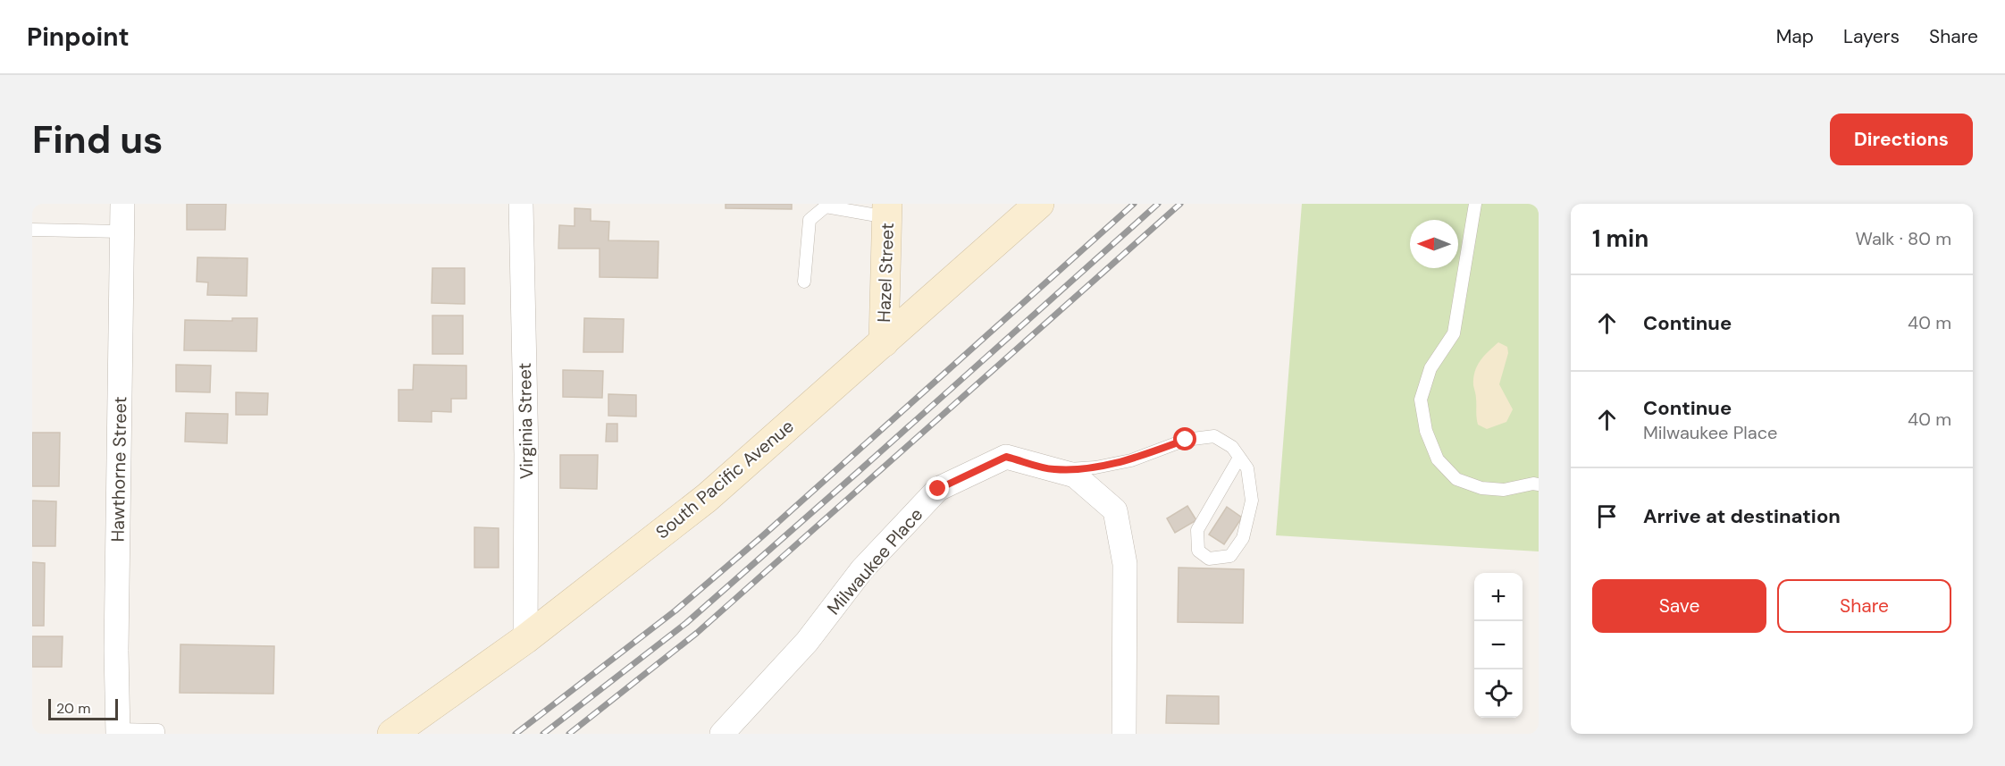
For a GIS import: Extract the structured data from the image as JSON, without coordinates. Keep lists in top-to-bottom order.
{
  "streets": {
    "street": [
      "Hazel Street",
      "Virginia Street",
      "Hawthorne Street",
      "South Pacific Avenue",
      "Milwaukee Place"
    ]
  },
  "crossings": [
    ["Hazel Street", "South Pacific Avenue"],
    ["Virginia Street", "South Pacific Avenue"]
  ],
  "scale_bar": "20 m",
  "north": "left",
  "page": {
    "header": "Pinpoint",
    "nav": ["Map", "Layers", "Share"],
    "buttons": [
      "Directions",
      ["Save", "Share"]
    ],
    "title": "Find us",
    "heading": ["1 min", "Walk · 80 m"],
    "list": [
      ["Continue", "40 m"],
      ["Continue", "Milwaukee Place", "40 m"],
      "Arrive at destination"
    ],
    "map_buttons": ["+", "−"],
    "scale": "20 m"
  }
}
